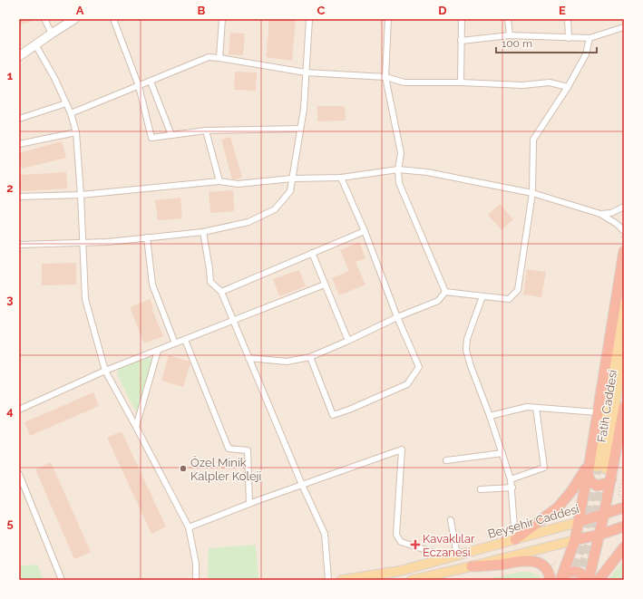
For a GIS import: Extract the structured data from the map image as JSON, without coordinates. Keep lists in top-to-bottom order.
{
  "streets": {
    "highway": ["Beyşehir Caddesi"],
    "main road": ["Fatih Caddesi"]
  },
  "places": {
    "other": ["Özel Minik Kalpler Koleji"],
    "health": ["Kavaklılar Eczanesi"]
  },
  "scale_bar": "100 m",
  "grid": {
    "columns": [
      "A",
      "B",
      "C",
      "D",
      "E"
    ],
    "rows": [
      "1",
      "2",
      "3",
      "4",
      "5"
    ]
  }
}
